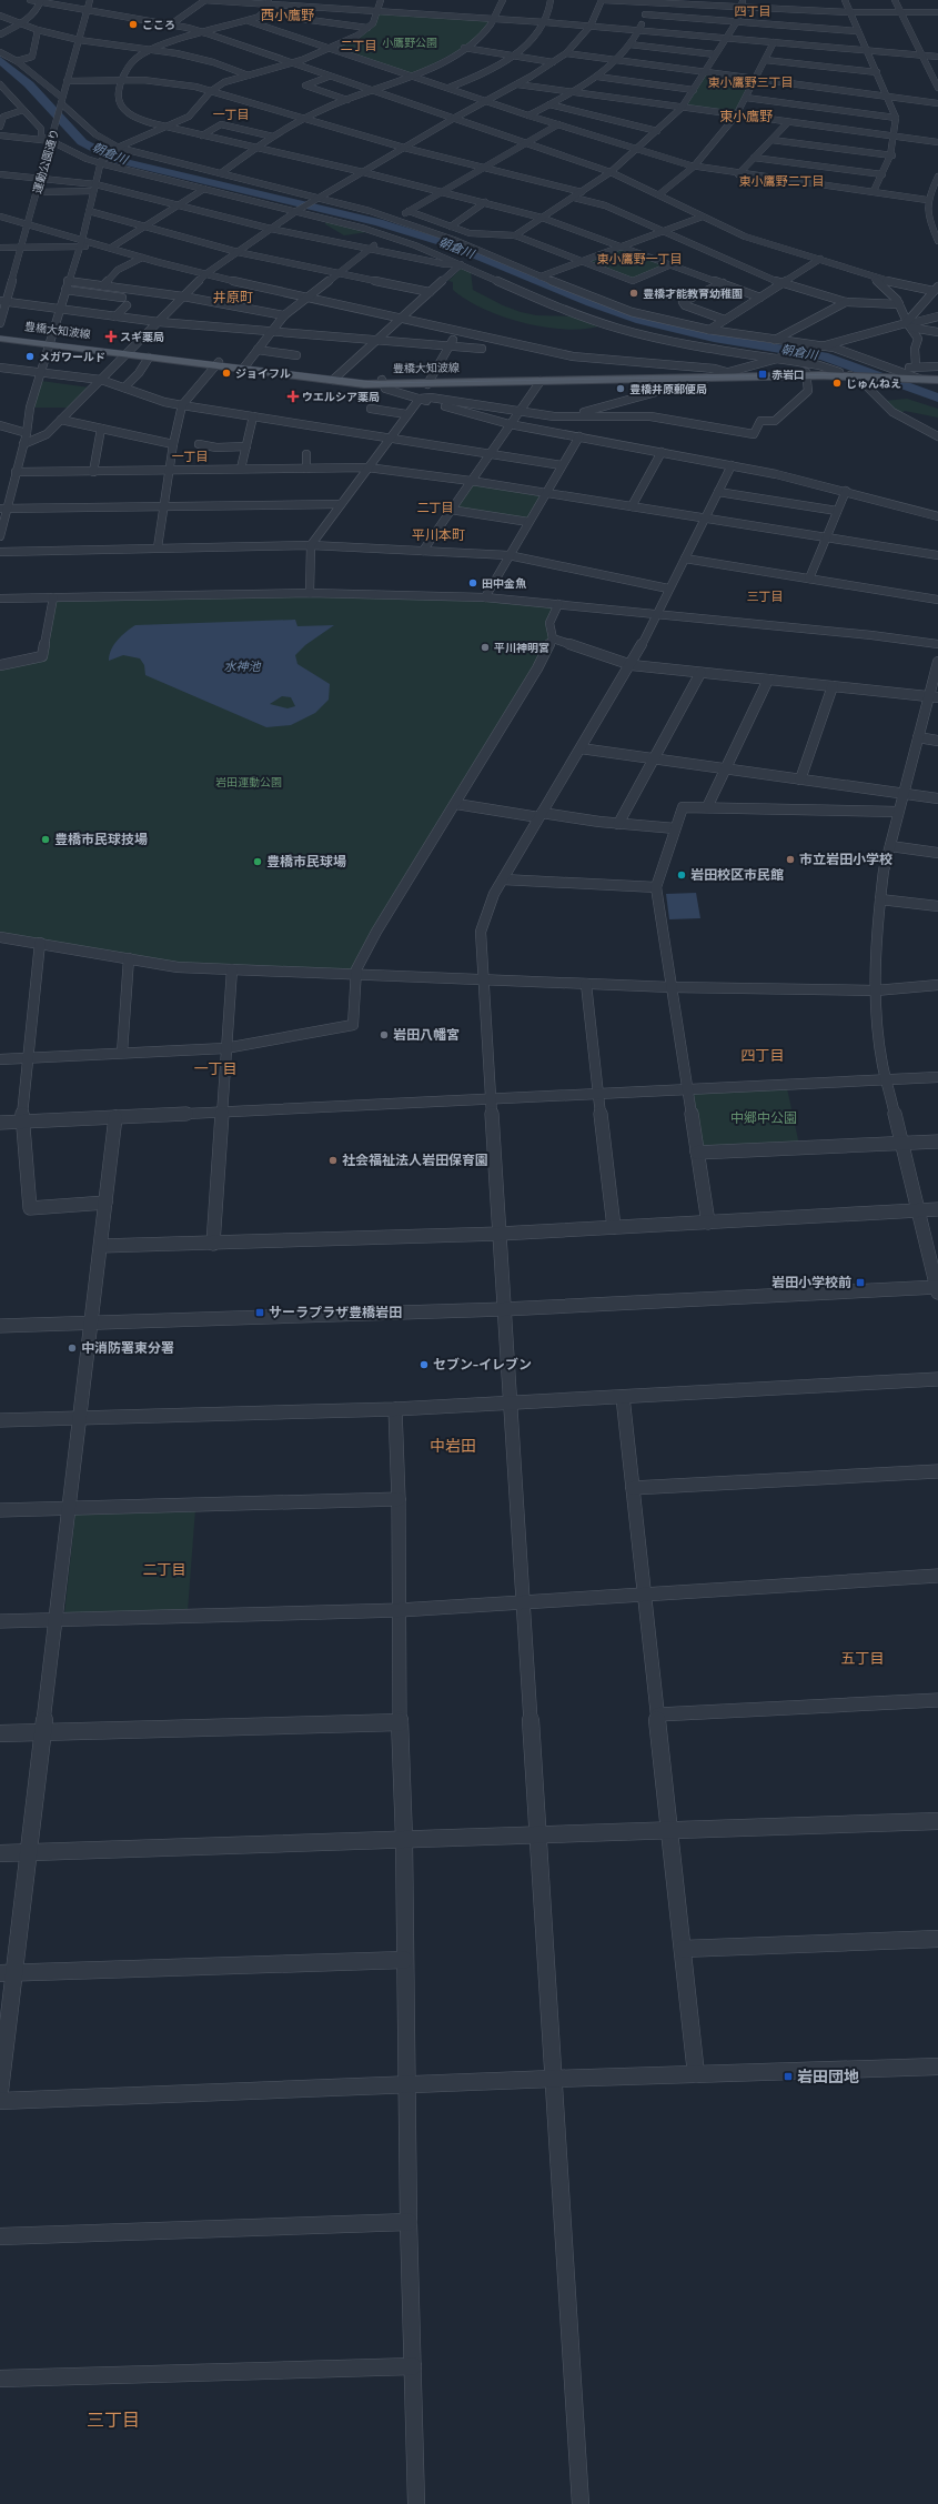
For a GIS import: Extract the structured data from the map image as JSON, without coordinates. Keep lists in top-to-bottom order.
{
  "streets": {
    "main road": ["豊橋大知波線"],
    "street": ["運動公園通り"]
  },
  "districts": [
    "四丁目",
    "西小鷹野",
    "二丁目",
    "東小鷹野三丁目",
    "一丁目",
    "東小鷹野",
    "東小鷹野二丁目",
    "東小鷹野一丁目",
    "井原町",
    "一丁目",
    "二丁目",
    "平川本町",
    "三丁目",
    "四丁目",
    "一丁目",
    "中岩田",
    "二丁目",
    "五丁目",
    "三丁目"
  ],
  "water": ["朝倉川", "水神池"],
  "parks": ["小鷹野公園", "岩田運動公園", "中郷中公園"],
  "places": {
    "other": [
      "こころ",
      "豊橋才能教育幼稚園",
      "メガワールド",
      "ジョイフル",
      "じゅんねえ",
      "豊橋井原郵便局",
      "田中金魚",
      "平川神明宮",
      "豊橋市民球技場",
      "市立岩田小学校",
      "豊橋市民球場",
      "岩田校区市民館",
      "岩田八幡宮",
      "社会福祉法人岩田保育園",
      "中消防署東分署",
      "セブン-イレブン"
    ],
    "health": ["スギ薬局", "ウエルシア薬局"],
    "transit": [
      "赤岩口",
      "岩田小学校前",
      "サーラプラザ豊橋岩田",
      "岩田団地"
    ]
  }
}
